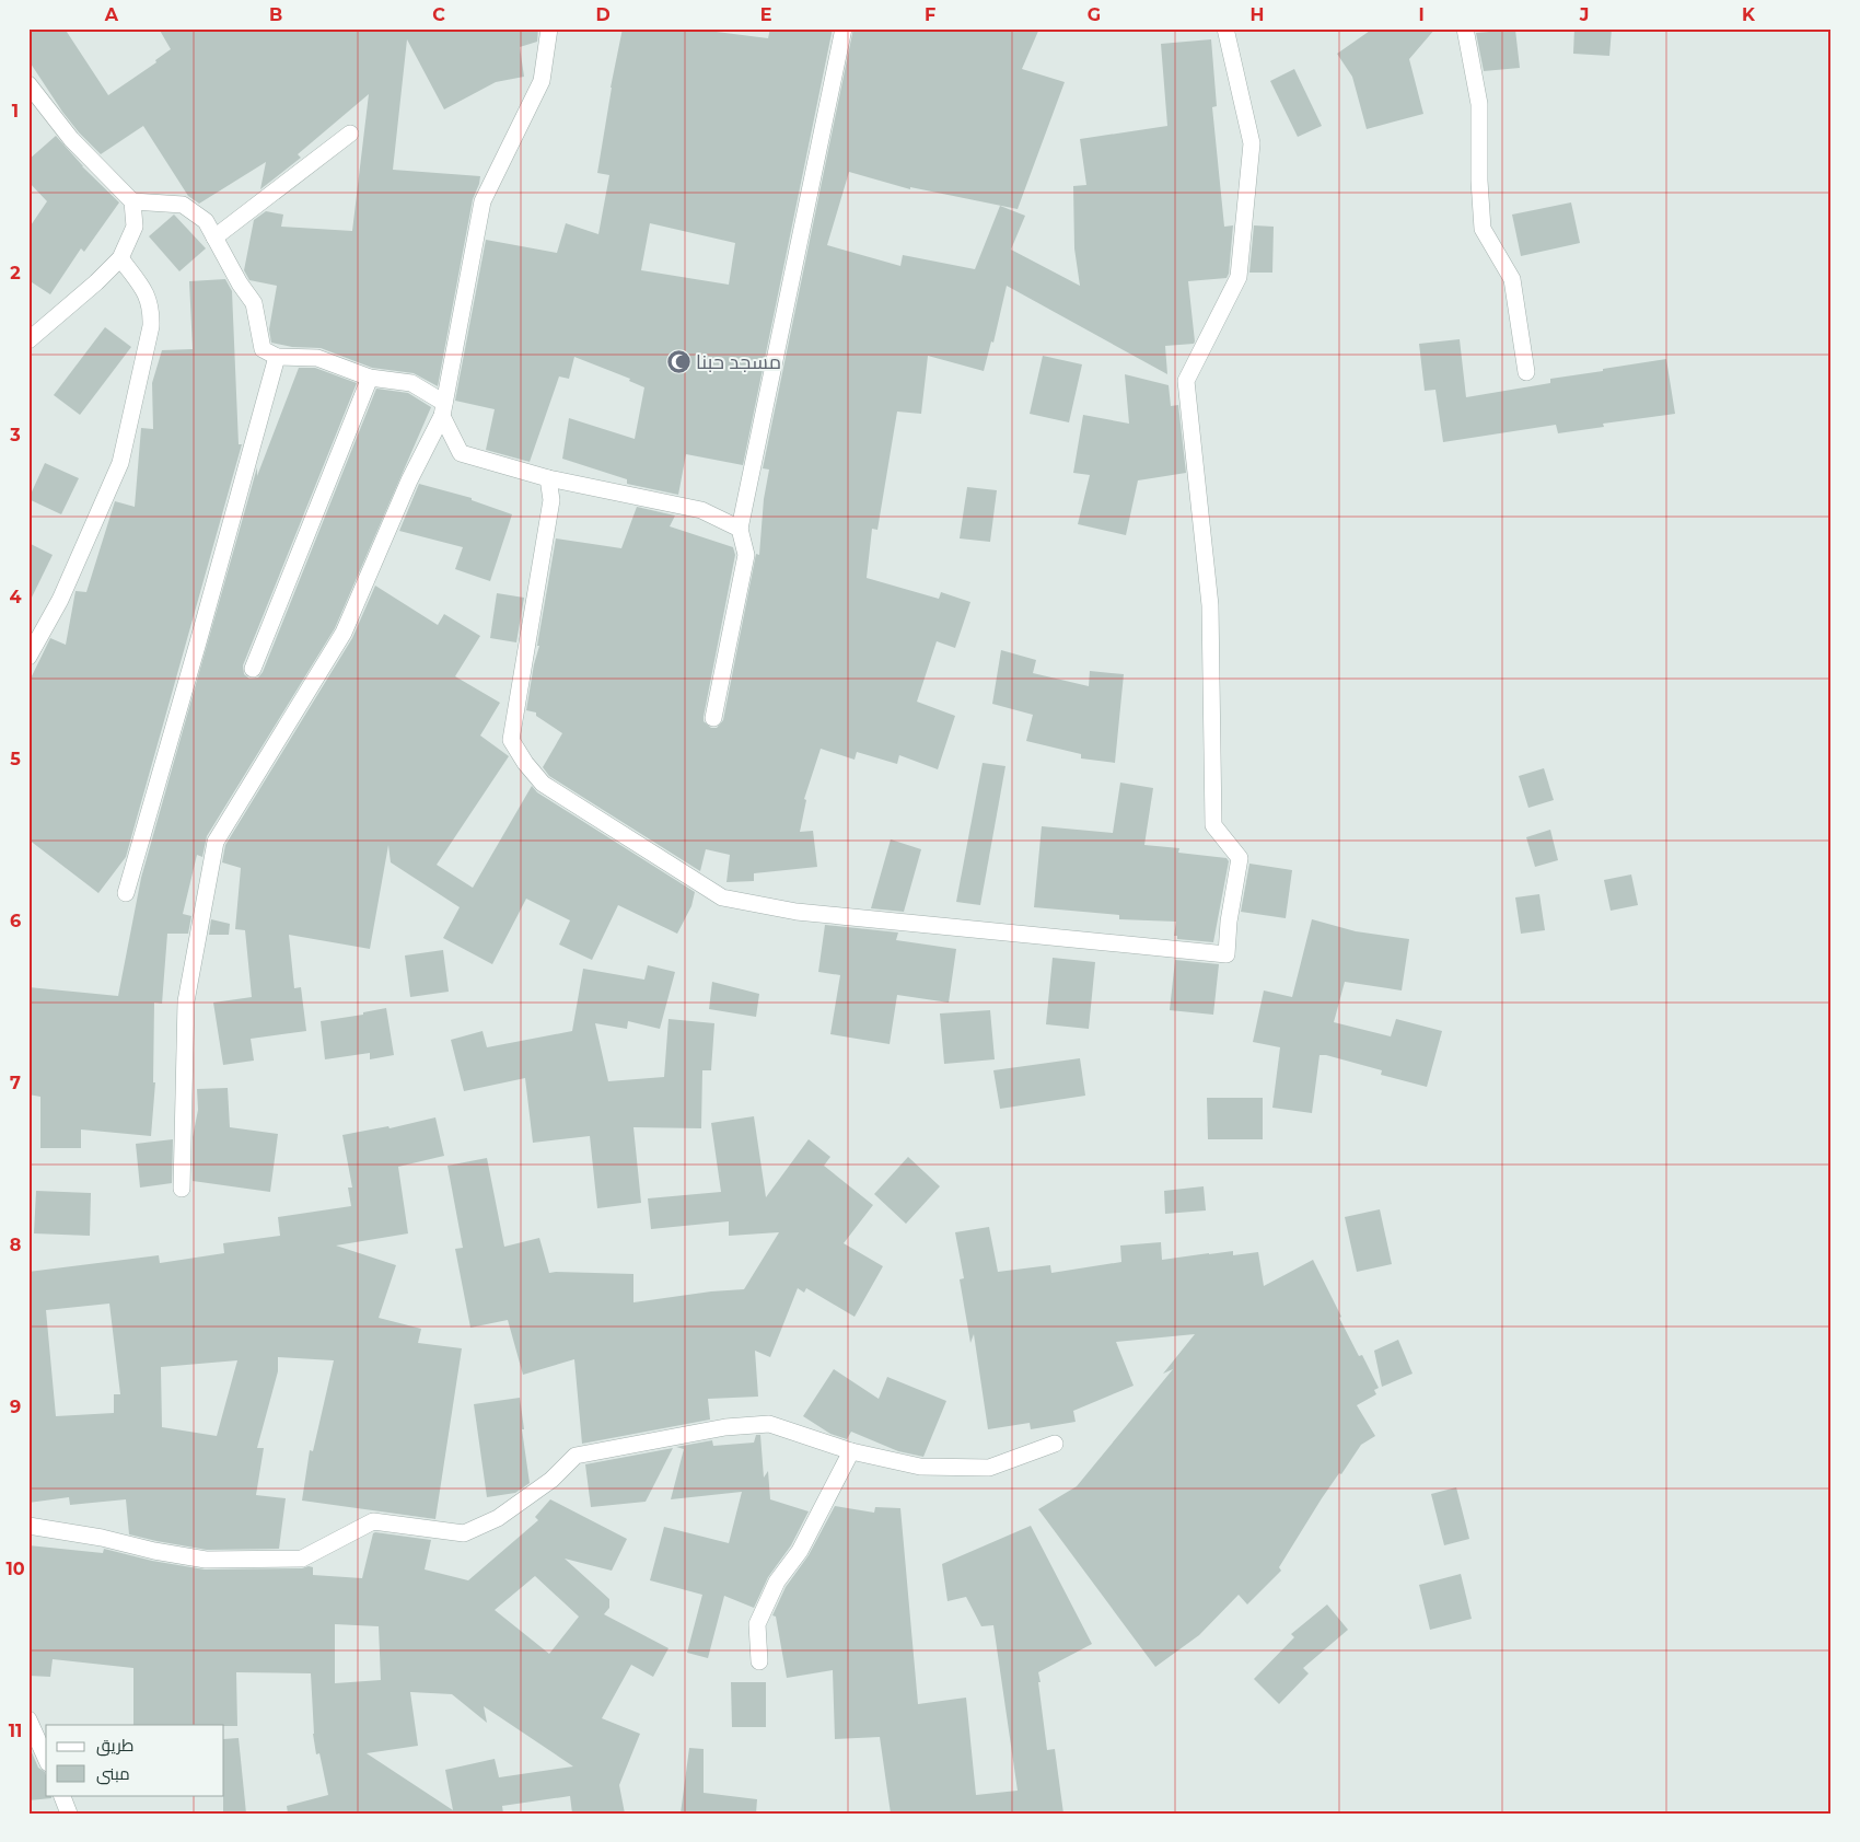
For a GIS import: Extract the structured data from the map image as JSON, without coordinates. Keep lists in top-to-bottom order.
{
  "places": {
    "mosque": ["مسجد حبنا"]
  },
  "legend": ["طريق", "مبنى"],
  "grid": {
    "columns": [
      "A",
      "B",
      "C",
      "D",
      "E",
      "F",
      "G",
      "H",
      "I",
      "J",
      "K"
    ],
    "rows": [
      "1",
      "2",
      "3",
      "4",
      "5",
      "6",
      "7",
      "8",
      "9",
      "10",
      "11"
    ]
  }
}
